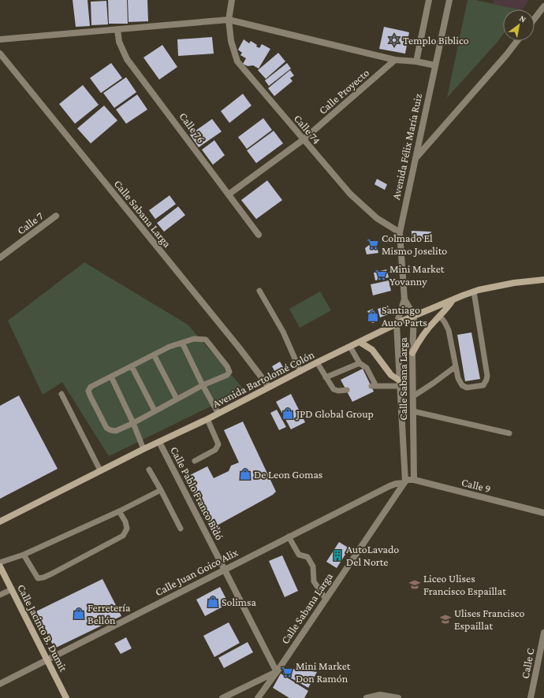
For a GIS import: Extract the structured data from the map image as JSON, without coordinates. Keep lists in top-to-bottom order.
{
  "streets": {
    "main road": ["Avenida Bartolomé Colón", "Calle Jacinto B. Dumit"],
    "street": [
      "Calle Proyecto",
      "Calle 76",
      "Calle 74",
      "Avenida Félix María Ruiz",
      "Calle Sabana Larga",
      "Calle 7",
      "Calle 9",
      "Calle Pablo Franco Bidó",
      "Calle Juan Goico Alix",
      "Calle C"
    ]
  },
  "crossings": [
    ["Calle Proyecto", "Calle 76"],
    ["Calle Proyecto", "Calle 74"],
    ["Calle 74", "Avenida Félix María Ruiz"],
    ["Avenida Félix María Ruiz", "Calle Sabana Larga"],
    ["Avenida Félix María Ruiz", "Avenida Bartolomé Colón"],
    ["Calle Sabana Larga", "Avenida Bartolomé Colón"],
    ["Calle Sabana Larga", "Calle 9"],
    ["Calle Sabana Larga", "Calle Pablo Franco Bidó"],
    ["Calle Sabana Larga", "Calle Juan Goico Alix"],
    ["Avenida Bartolomé Colón", "Calle Pablo Franco Bidó"],
    ["Calle 9", "Calle Juan Goico Alix"],
    ["Calle Pablo Franco Bidó", "Calle Juan Goico Alix"],
    ["Calle Juan Goico Alix", "Calle Jacinto B. Dumit"]
  ],
  "places": {
    "synagogue": ["Templo Biblico"],
    "supermarket": ["Colmado El Mismo Joselito", "Mini Market Yovanny", "Mini Market Don Ramón"],
    "shop": [
      "Santiago Auto Parts",
      "JPD Global Group",
      "De Leon Gomas",
      "Solimsa",
      "Ferretería Bellón"
    ],
    "building": ["AutoLavado Del Norte"],
    "school or university": ["Liceo Ulises Francisco Espaillat", "Ulises Francisco Espaillat"]
  },
  "north": "top right"
}
